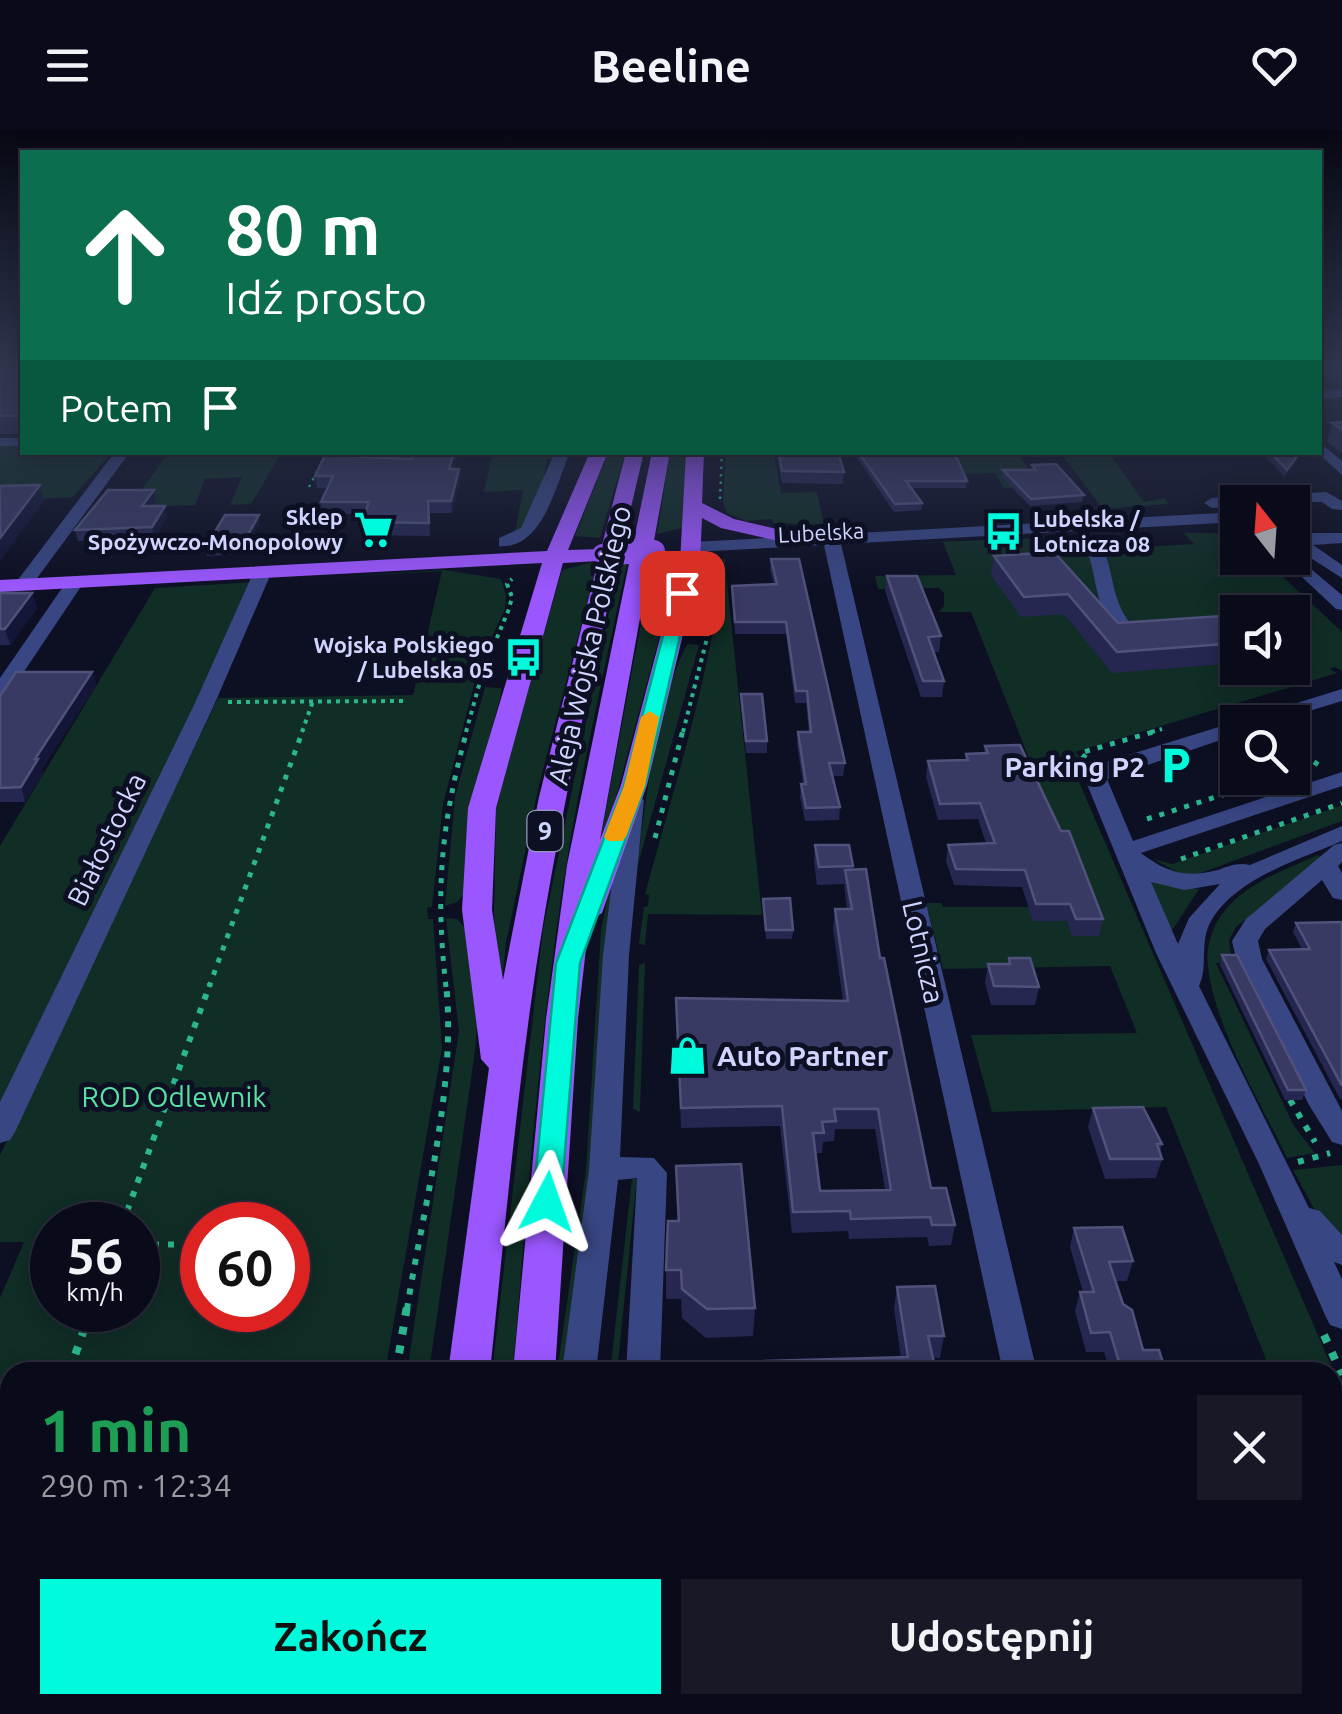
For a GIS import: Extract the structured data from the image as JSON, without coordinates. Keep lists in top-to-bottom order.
{
  "streets": {
    "main road": ["Lubelska", "Aleja Wojska Polskiego", "9"],
    "street": ["Białostocka", "Lotnicza"]
  },
  "crossings": [
    ["Lubelska", "Białostocka"],
    ["Lubelska", "Lotnicza"]
  ],
  "parks": ["ROD Odlewnik"],
  "places": {
    "supermarket": ["Sklep Spożywczo-Monopolowy"],
    "bus stop": ["Lubelska / Lotnicza 08", "Wojska Polskiego / Lubelska 05"],
    "parking": ["Parking P2"],
    "shop": ["Auto Partner"]
  },
  "north": "top",
  "page": {
    "header": "Beeline",
    "turn": ["80 m", "Idź prosto"],
    "then": "Potem",
    "speed": "56 km/h",
    "limit": "60",
    "heading": ["1 min", "290 m · 12:34"],
    "buttons": ["Zakończ", "Udostępnij"]
  }
}
